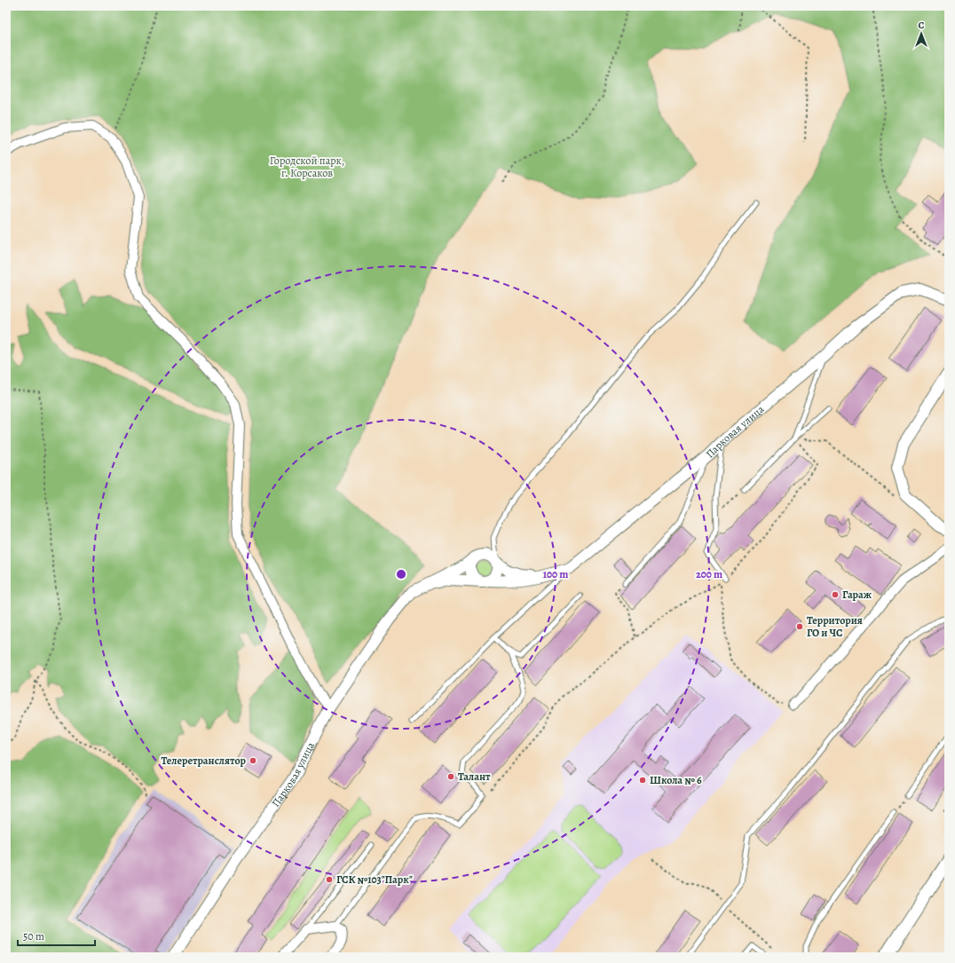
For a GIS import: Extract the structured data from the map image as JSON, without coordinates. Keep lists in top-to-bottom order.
{
  "streets": {
    "street": ["Парковая улица"]
  },
  "parks": ["Городской парк, г. Корсаков"],
  "places": [
    "Гараж",
    "Территория ГО и ЧС",
    "Телеретранслятор",
    "Талант",
    "Школа № 6",
    "ГСК №103\"Парк\""
  ],
  "scale_bar": "50 m",
  "north": "top",
  "rings": ["100 m", "200 m"]
}
